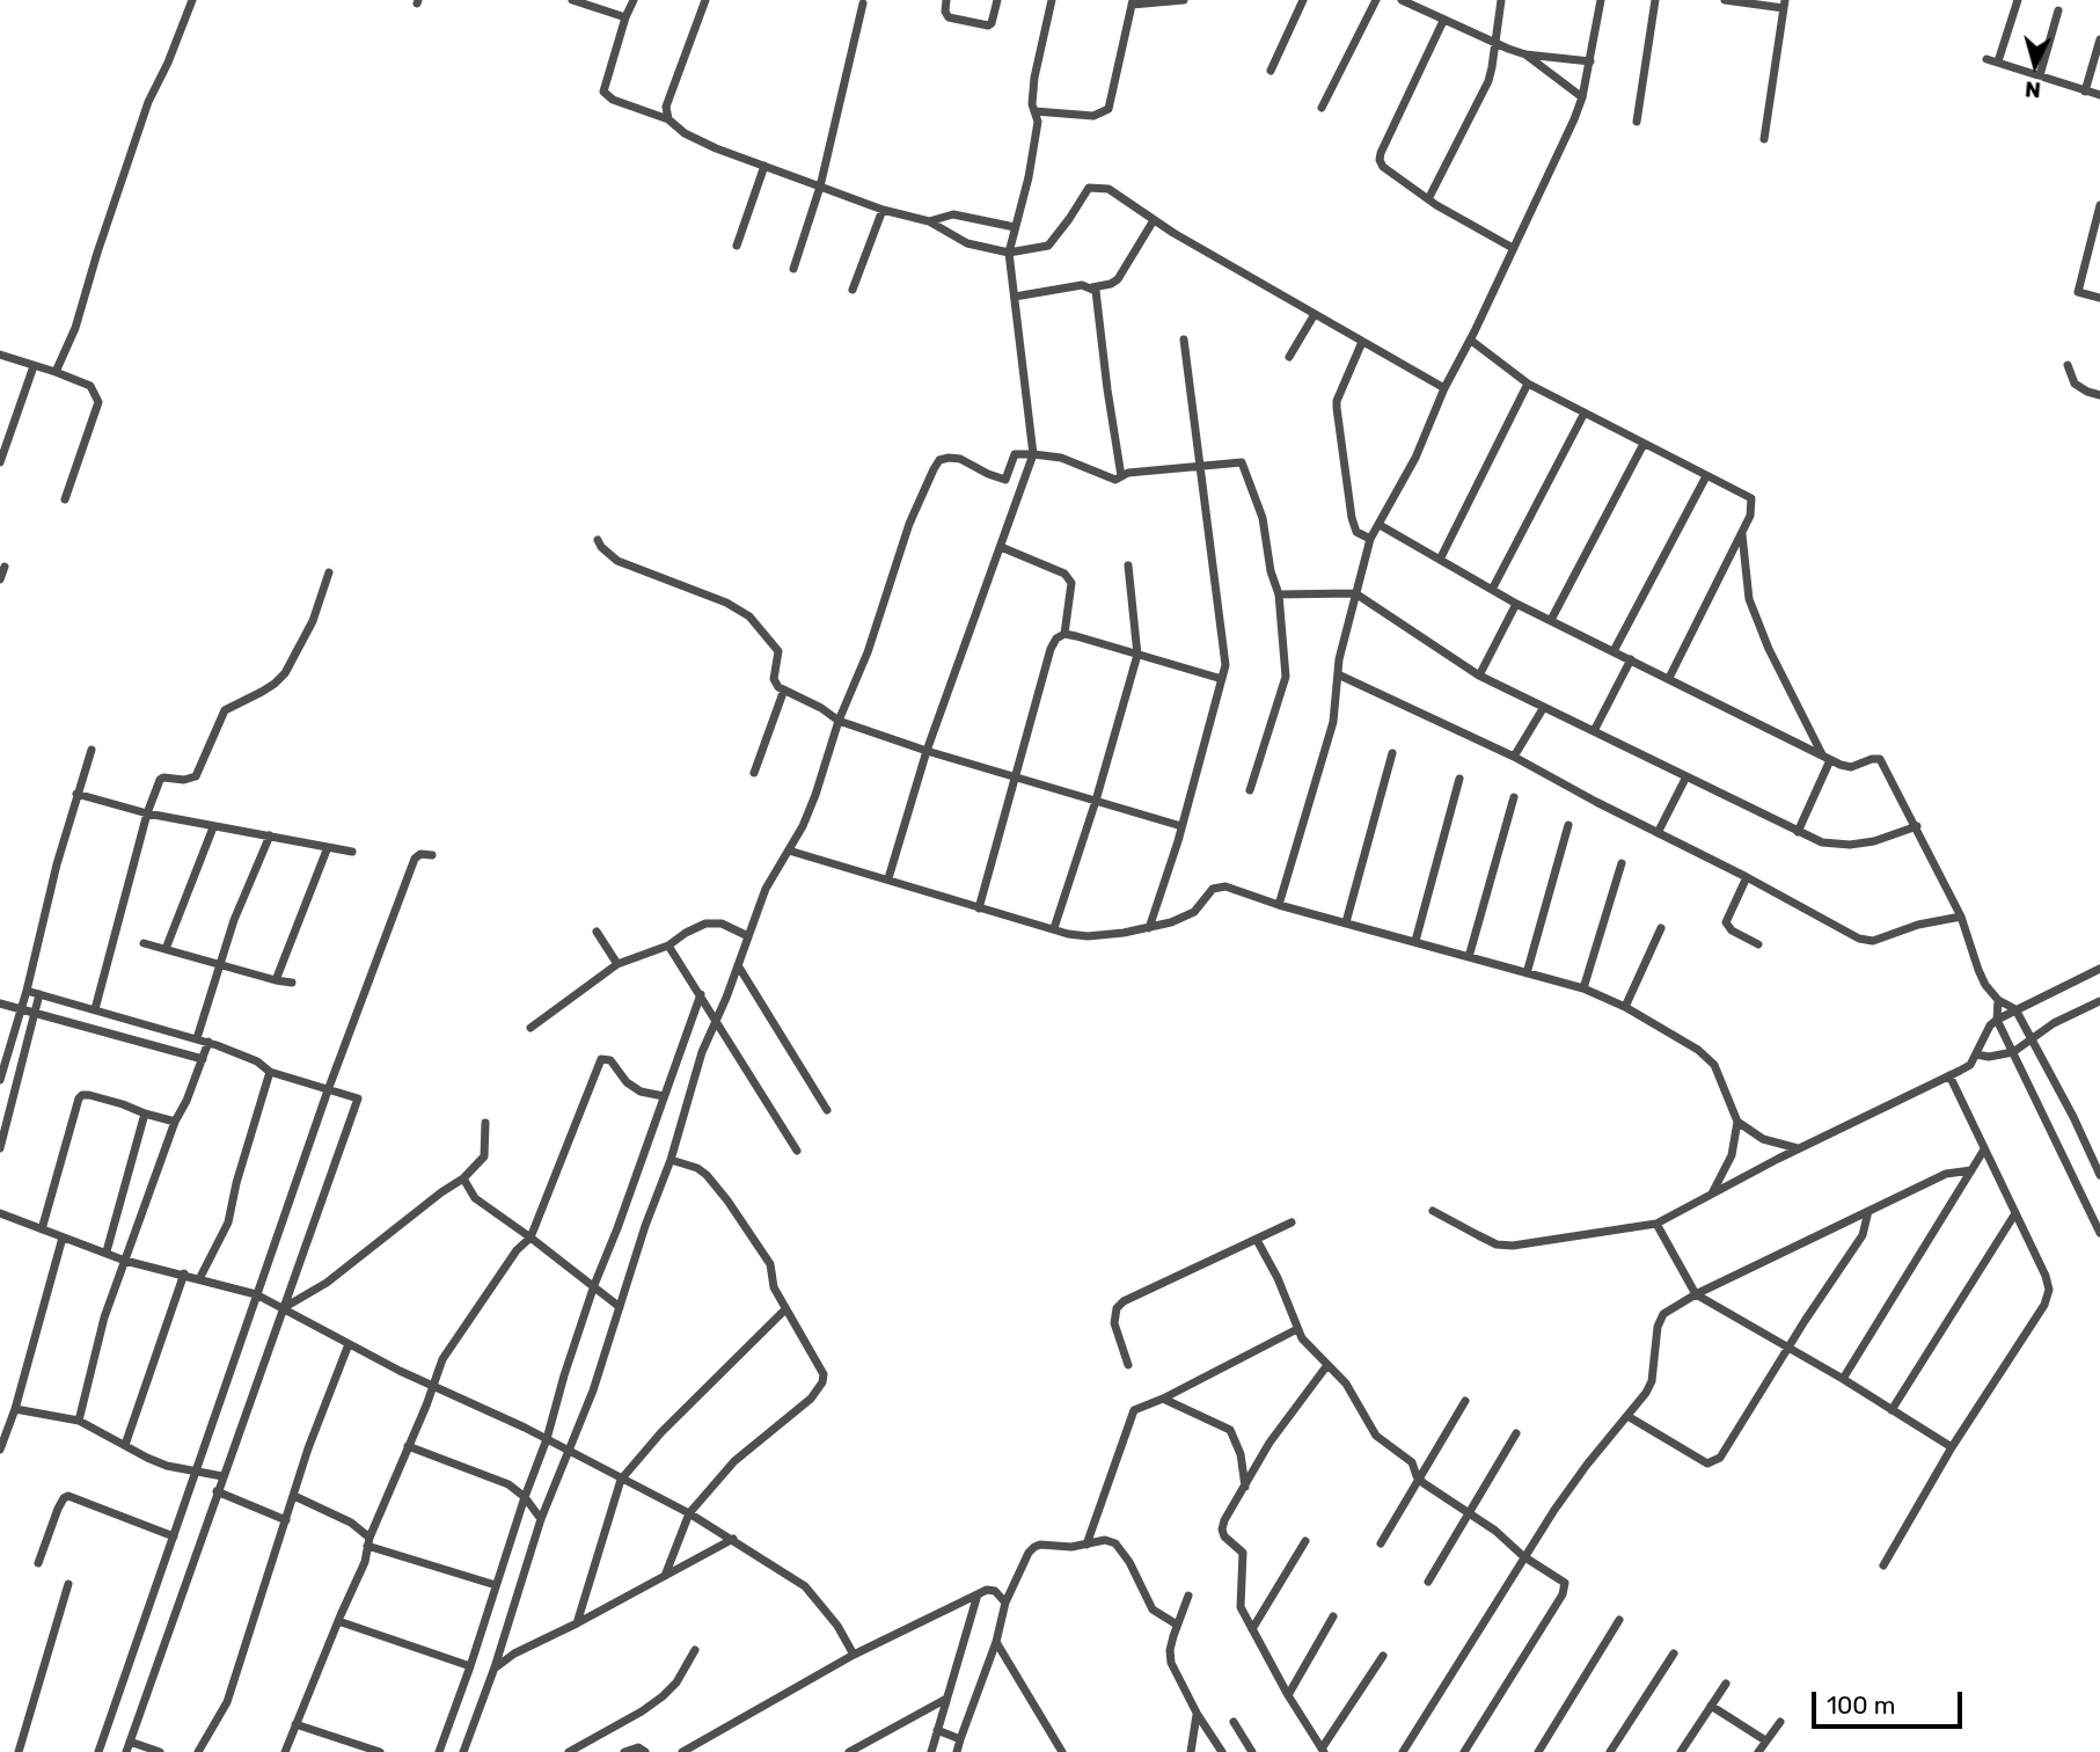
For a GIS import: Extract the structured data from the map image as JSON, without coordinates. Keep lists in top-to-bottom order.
{
  "scale_bar": "100 m",
  "north": "bottom"
}
